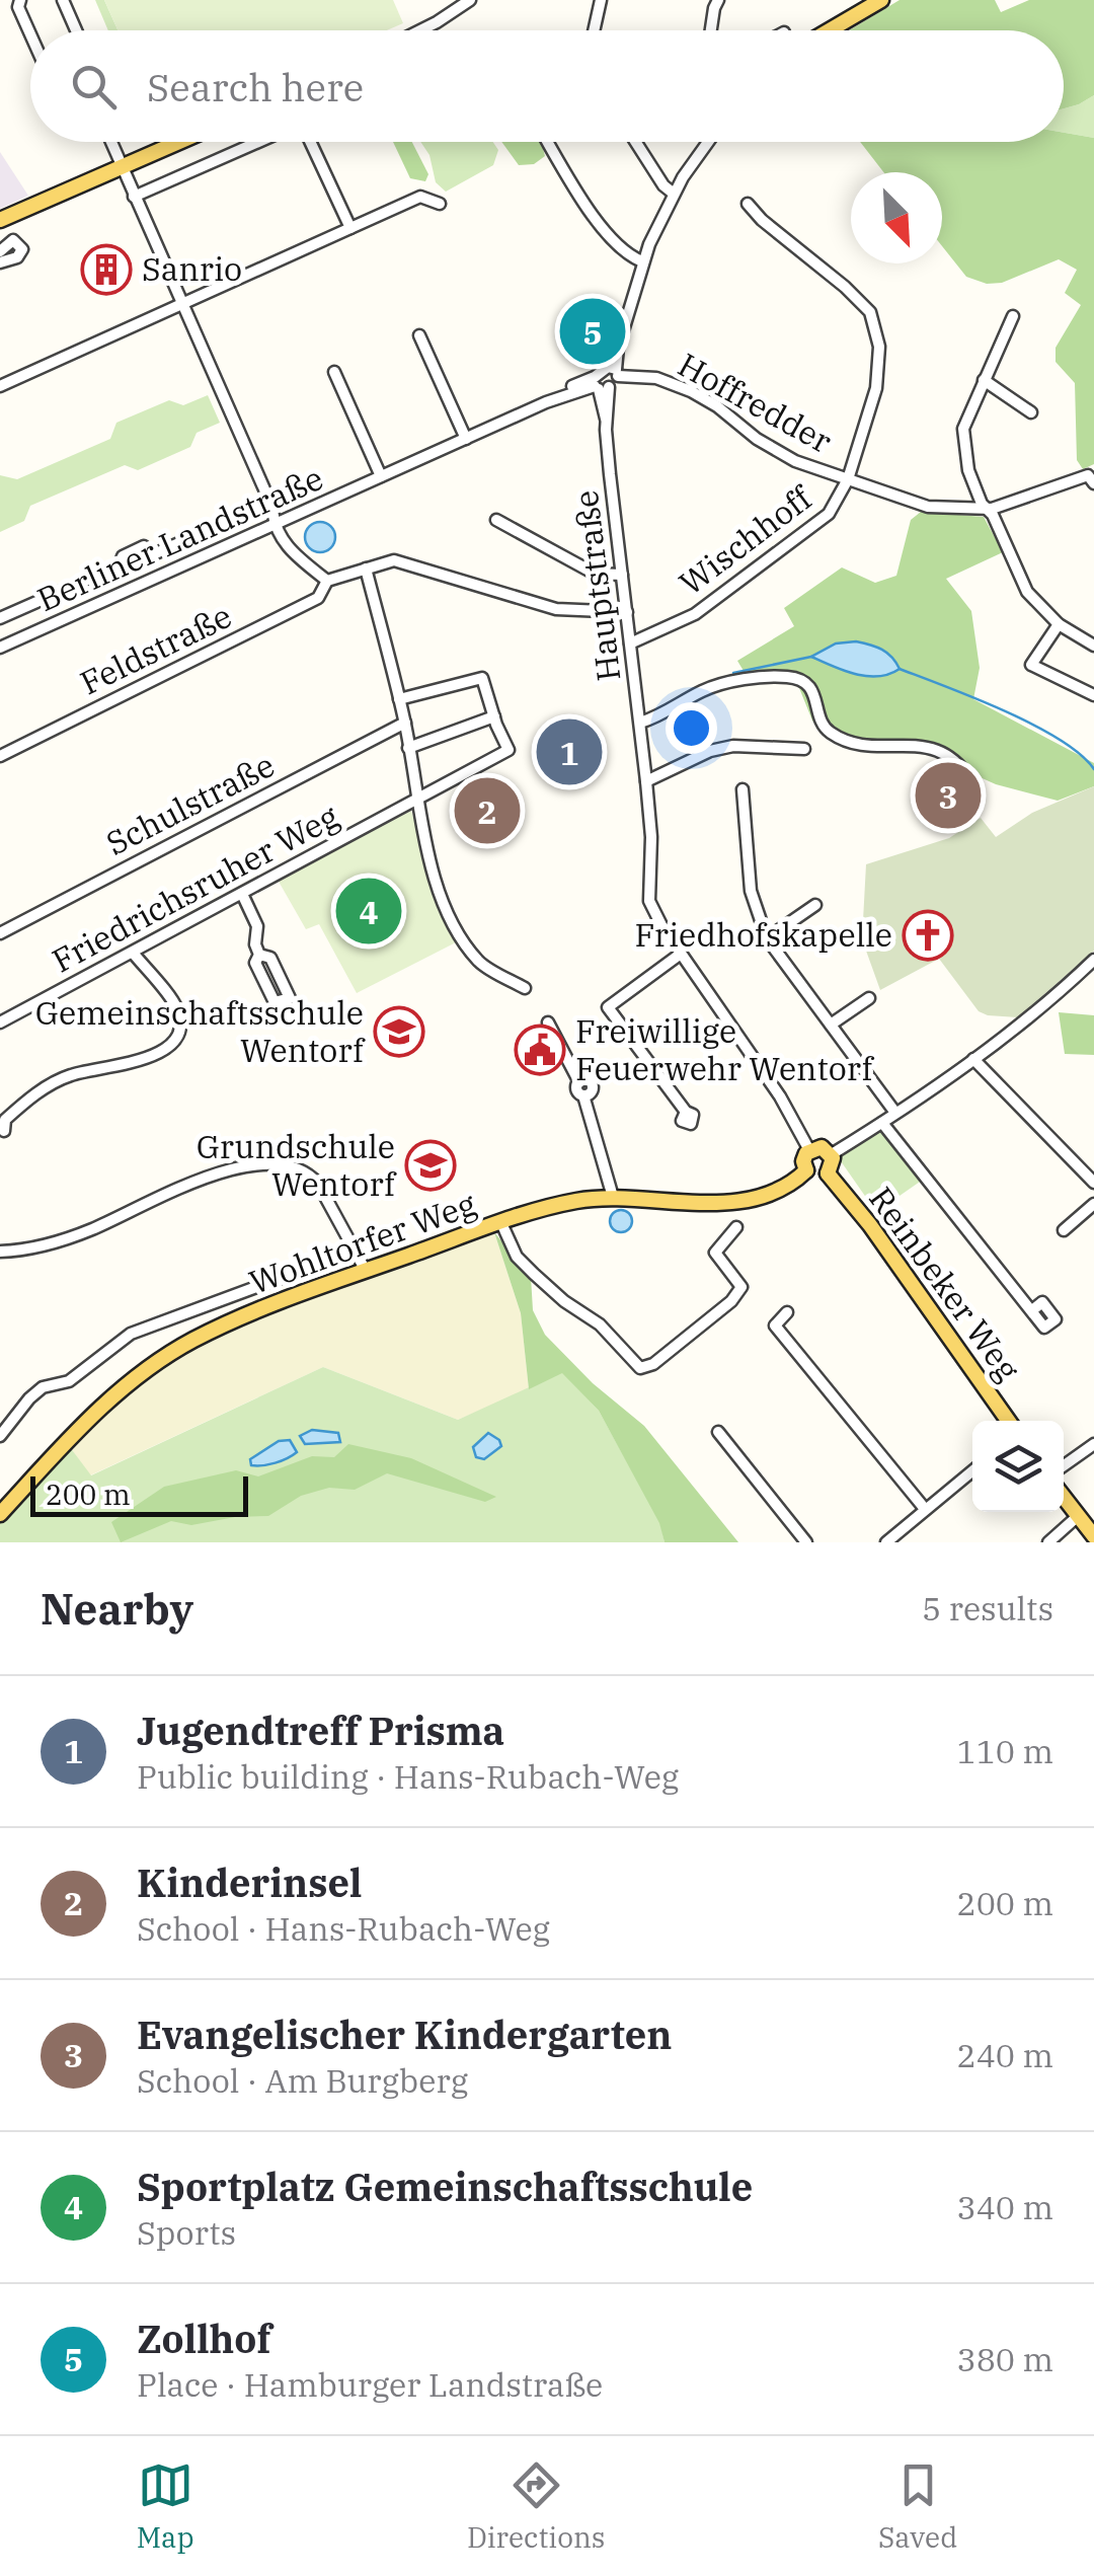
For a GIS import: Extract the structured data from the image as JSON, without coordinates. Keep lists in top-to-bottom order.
{
  "streets": {
    "main road": ["Wohltorfer Weg", "Reinbeker Weg"],
    "street": [
      "Hoffredder",
      "Berliner Landstraße",
      "Wischhoff",
      "Hauptstraße",
      "Feldstraße",
      "Schulstraße",
      "Friedrichsruher Weg"
    ]
  },
  "crossings": [
    ["Hoffredder", "Wischhoff"],
    ["Berliner Landstraße", "Hauptstraße"],
    ["Wischhoff", "Hauptstraße"],
    ["Wohltorfer Weg", "Reinbeker Weg"]
  ],
  "places": {
    "building": ["Sanrio"],
    "church": ["Friedhofskapelle"],
    "school or university": ["Gemeinschaftsschule Wentorf", "Grundschule Wentorf"],
    "public building": ["Freiwillige Feuerwehr Wentorf"]
  },
  "scale_bar": "200 m",
  "north": "bottom right",
  "page": {
    "search": "Search here",
    "pins": [
      "5",
      "1",
      "3",
      "2",
      "4"
    ],
    "scale": "200 m",
    "heading": ["Nearby", "5 results"],
    "list": [
      {
        "mark": "1",
        "name": "Jugendtreff Prisma",
        "note": "Public building · Hans-Rubach-Weg",
        "value": "110 m"
      },
      {
        "mark": "2",
        "name": "Kinderinsel",
        "note": "School · Hans-Rubach-Weg",
        "value": "200 m"
      },
      {
        "mark": "3",
        "name": "Evangelischer Kindergarten",
        "note": "School · Am Burgberg",
        "value": "240 m"
      },
      {
        "mark": "4",
        "name": "Sportplatz Gemeinschaftsschule",
        "note": "Sports",
        "value": "340 m"
      },
      {
        "mark": "5",
        "name": "Zollhof",
        "note": "Place · Hamburger Landstraße",
        "value": "380 m"
      }
    ],
    "nav": ["Map", "Directions", "Saved"]
  }
}
